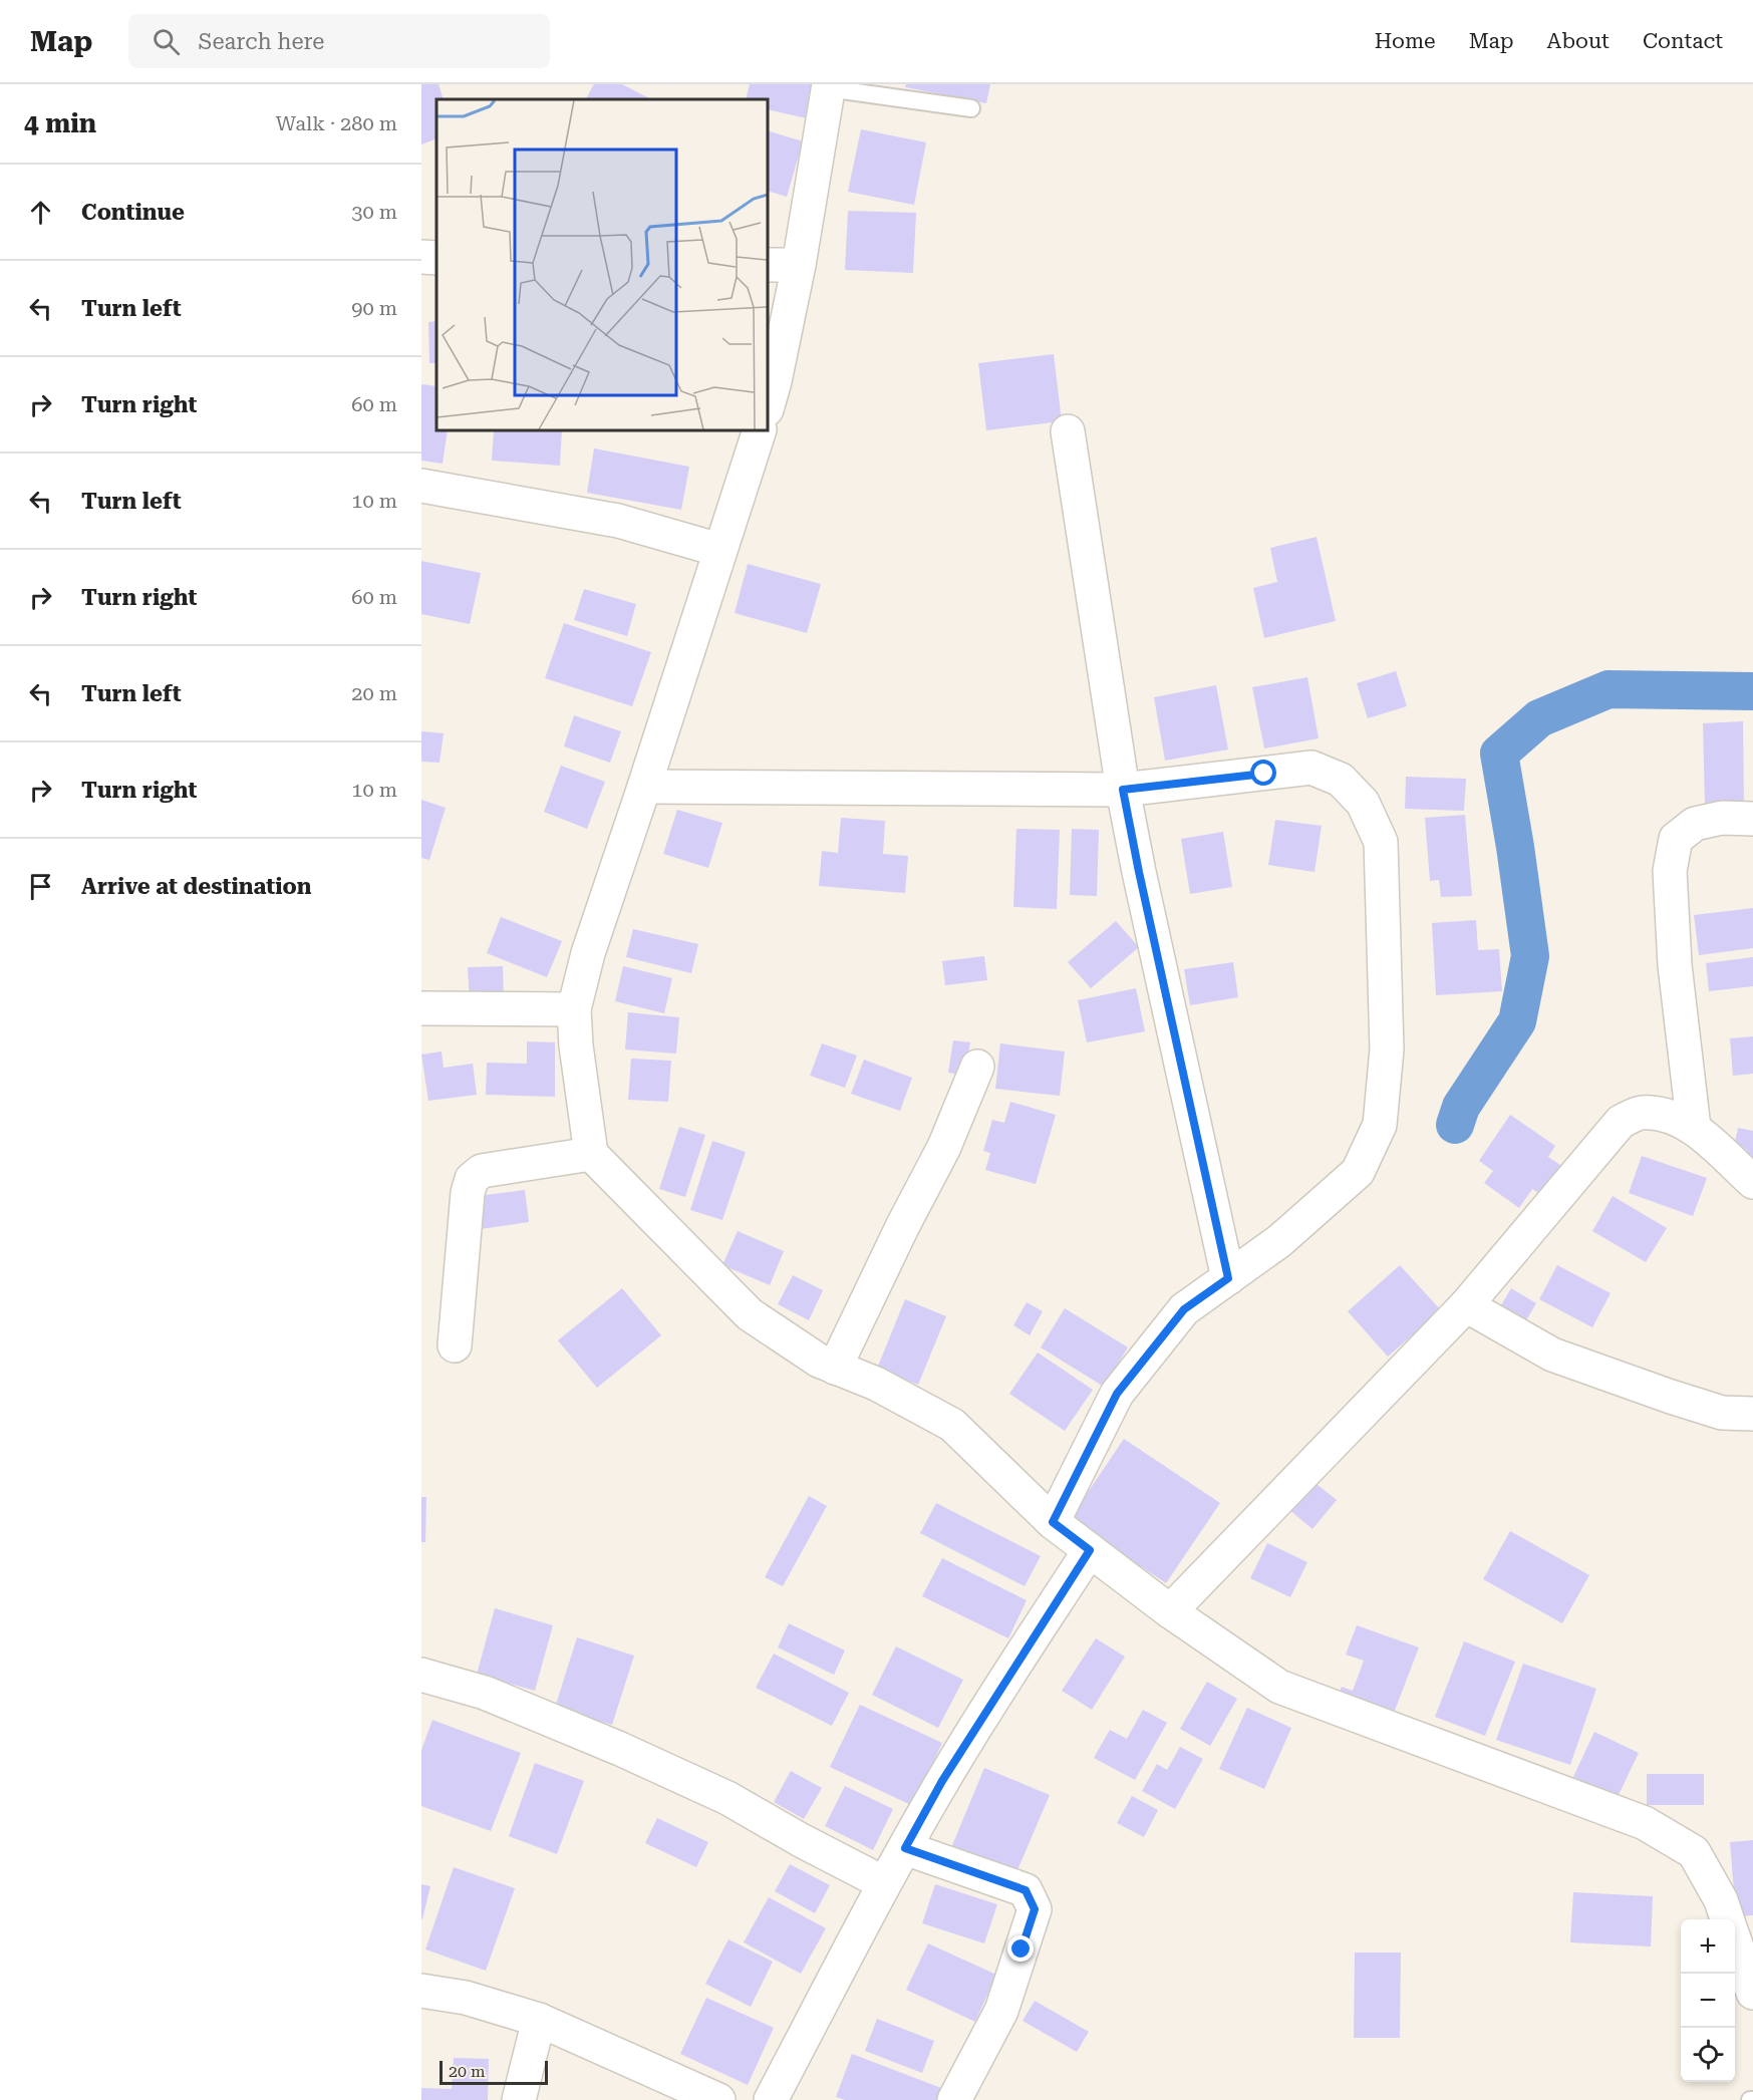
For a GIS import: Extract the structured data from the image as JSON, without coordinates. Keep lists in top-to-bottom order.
{
  "scale_bar": "20 m",
  "page": {
    "header": "Map",
    "search": "Search here",
    "nav": [
      "Home",
      "Map",
      "About",
      "Contact"
    ],
    "heading": ["4 min", "Walk · 280 m"],
    "list": [
      ["Continue", "30 m"],
      ["Turn left", "90 m"],
      ["Turn right", "60 m"],
      ["Turn left", "10 m"],
      ["Turn right", "60 m"],
      ["Turn left", "20 m"],
      ["Turn right", "10 m"],
      "Arrive at destination"
    ],
    "map_buttons": ["+", "−"],
    "scale": "20 m"
  }
}
